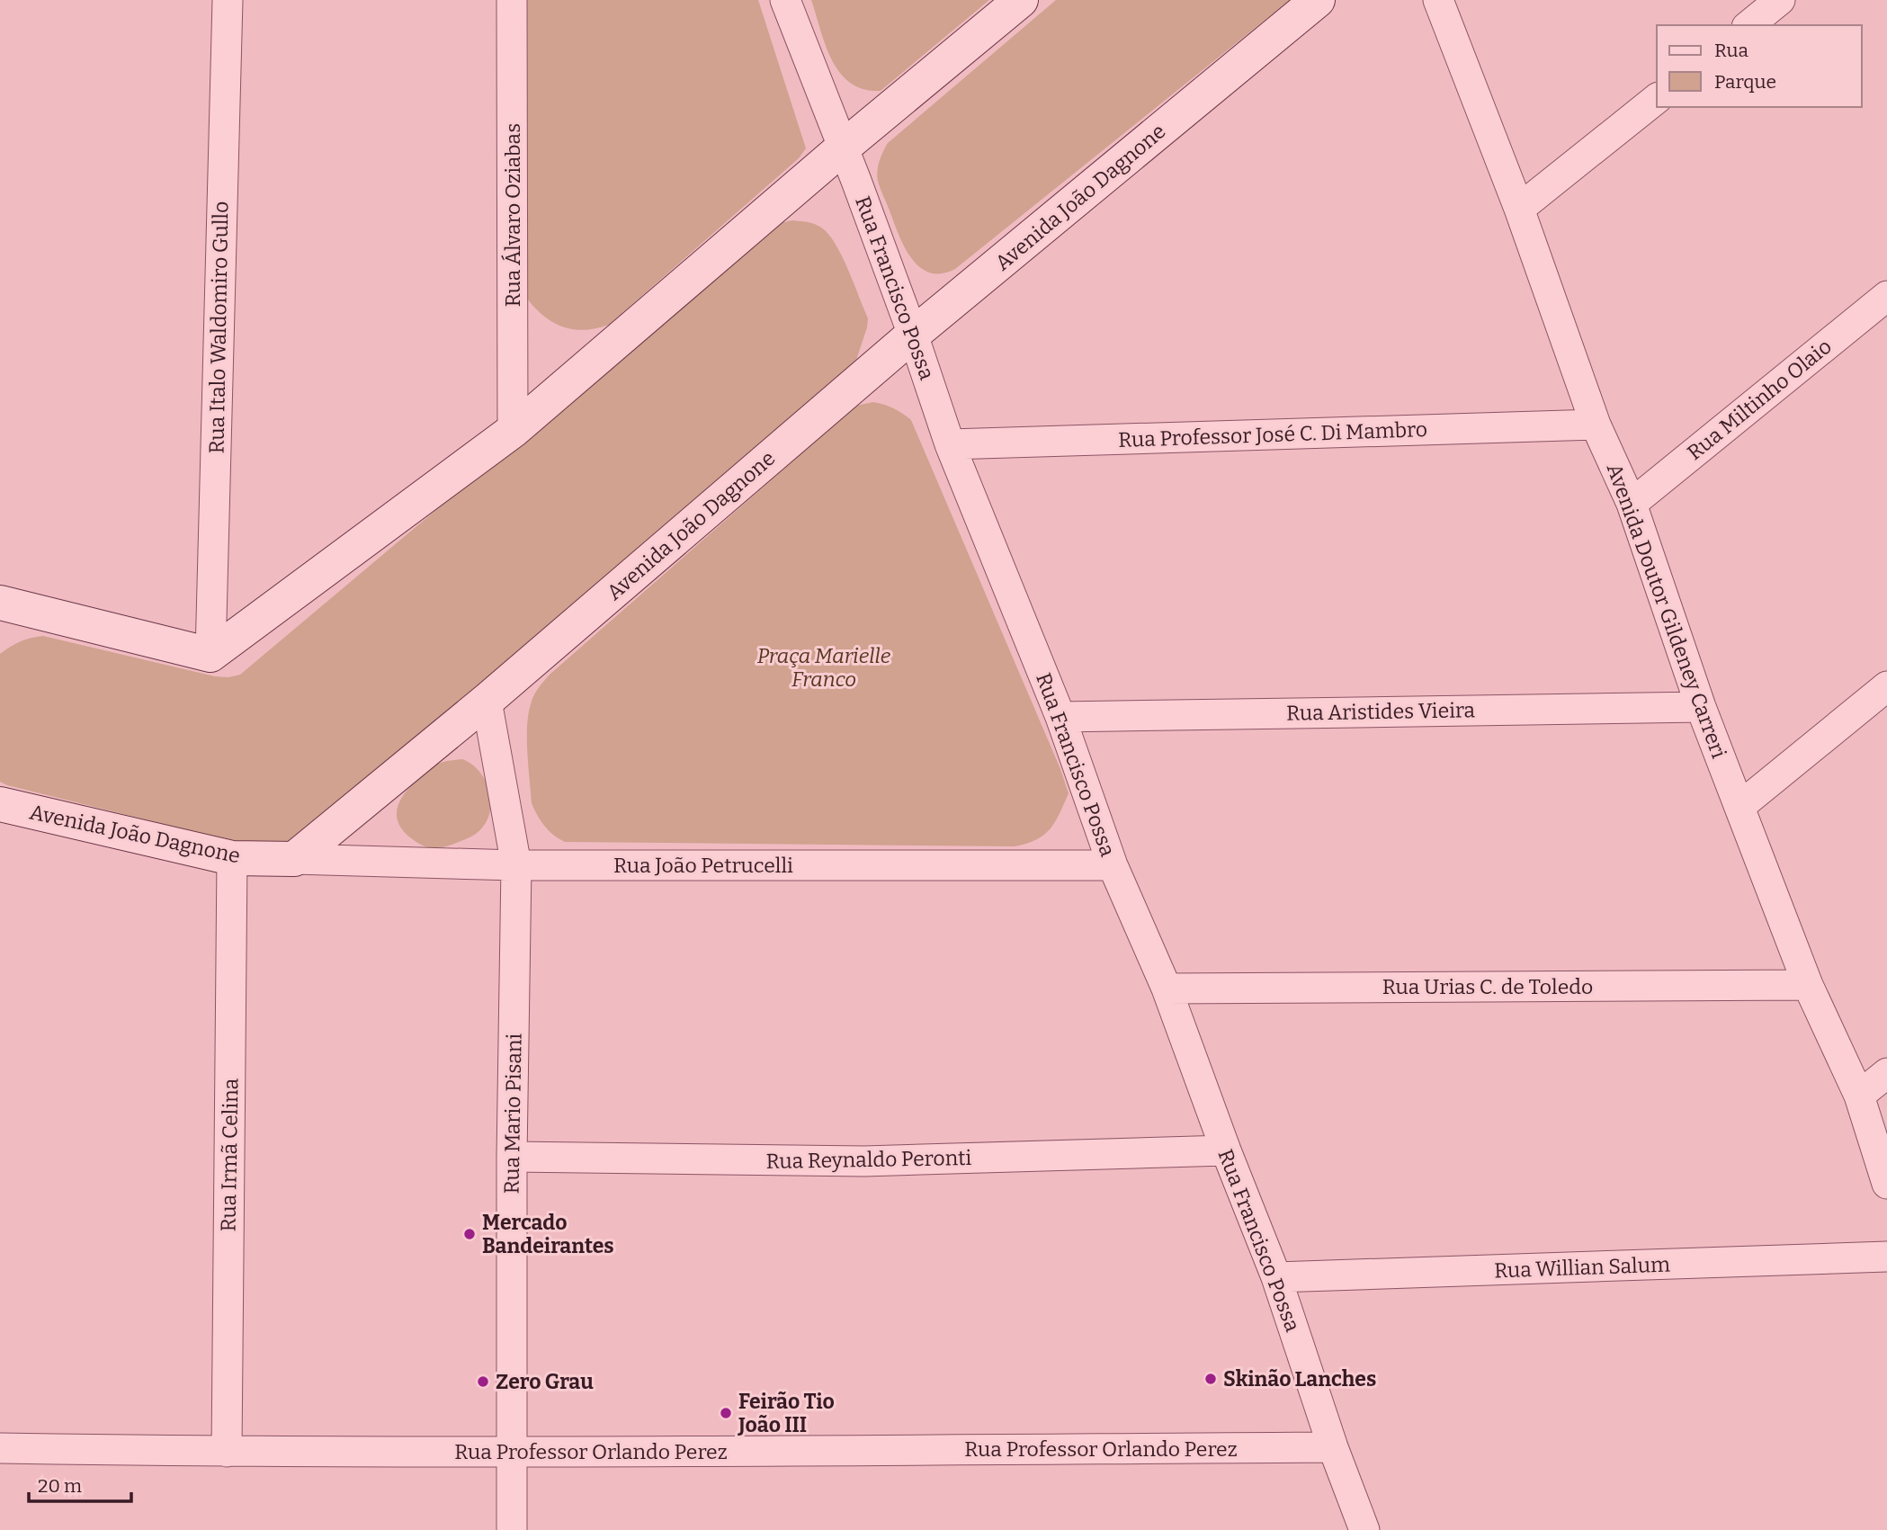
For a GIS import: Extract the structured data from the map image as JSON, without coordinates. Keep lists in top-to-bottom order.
{
  "streets": {
    "street": [
      "Avenida João Dagnone",
      "Rua Álvaro Oziabas",
      "Rua Francisco Possa",
      "Rua Italo Waldomiro Gullo",
      "Rua Miltinho Olaio",
      "Rua Professor José C. Di Mambro",
      "Avenida Doutor Gildeney Carreri",
      "Rua Aristides Vieira",
      "Rua João Petrucelli",
      "Rua Urias C. de Toledo",
      "Rua Mario Pisani",
      "Rua Irmã Celina",
      "Rua Reynaldo Peronti",
      "Rua Willian Salum",
      "Rua Professor Orlando Perez"
    ]
  },
  "crossings": [
    ["Avenida João Dagnone", "Rua Francisco Possa"],
    ["Avenida João Dagnone", "Rua João Petrucelli"],
    ["Avenida João Dagnone", "Rua Mario Pisani"],
    ["Avenida João Dagnone", "Rua Irmã Celina"],
    ["Rua Francisco Possa", "Rua Professor José C. Di Mambro"],
    ["Rua Francisco Possa", "Rua Aristides Vieira"],
    ["Rua Francisco Possa", "Rua João Petrucelli"],
    ["Rua Francisco Possa", "Rua Urias C. de Toledo"],
    ["Rua Francisco Possa", "Rua Reynaldo Peronti"],
    ["Rua Francisco Possa", "Rua Willian Salum"],
    ["Rua Francisco Possa", "Rua Professor Orlando Perez"],
    ["Rua Miltinho Olaio", "Avenida Doutor Gildeney Carreri"],
    ["Rua Professor José C. Di Mambro", "Avenida Doutor Gildeney Carreri"],
    ["Avenida Doutor Gildeney Carreri", "Rua Aristides Vieira"],
    ["Avenida Doutor Gildeney Carreri", "Rua Urias C. de Toledo"],
    ["Rua João Petrucelli", "Rua Mario Pisani"],
    ["Rua Mario Pisani", "Rua Reynaldo Peronti"],
    ["Rua Mario Pisani", "Rua Professor Orlando Perez"],
    ["Rua Irmã Celina", "Rua Professor Orlando Perez"]
  ],
  "parks": ["Praça Marielle Franco"],
  "places": [
    "Mercado Bandeirantes",
    "Skinão Lanches",
    "Zero Grau",
    "Feirão Tio João III"
  ],
  "legend": ["Rua", "Parque"],
  "scale_bar": "20 m"
}
